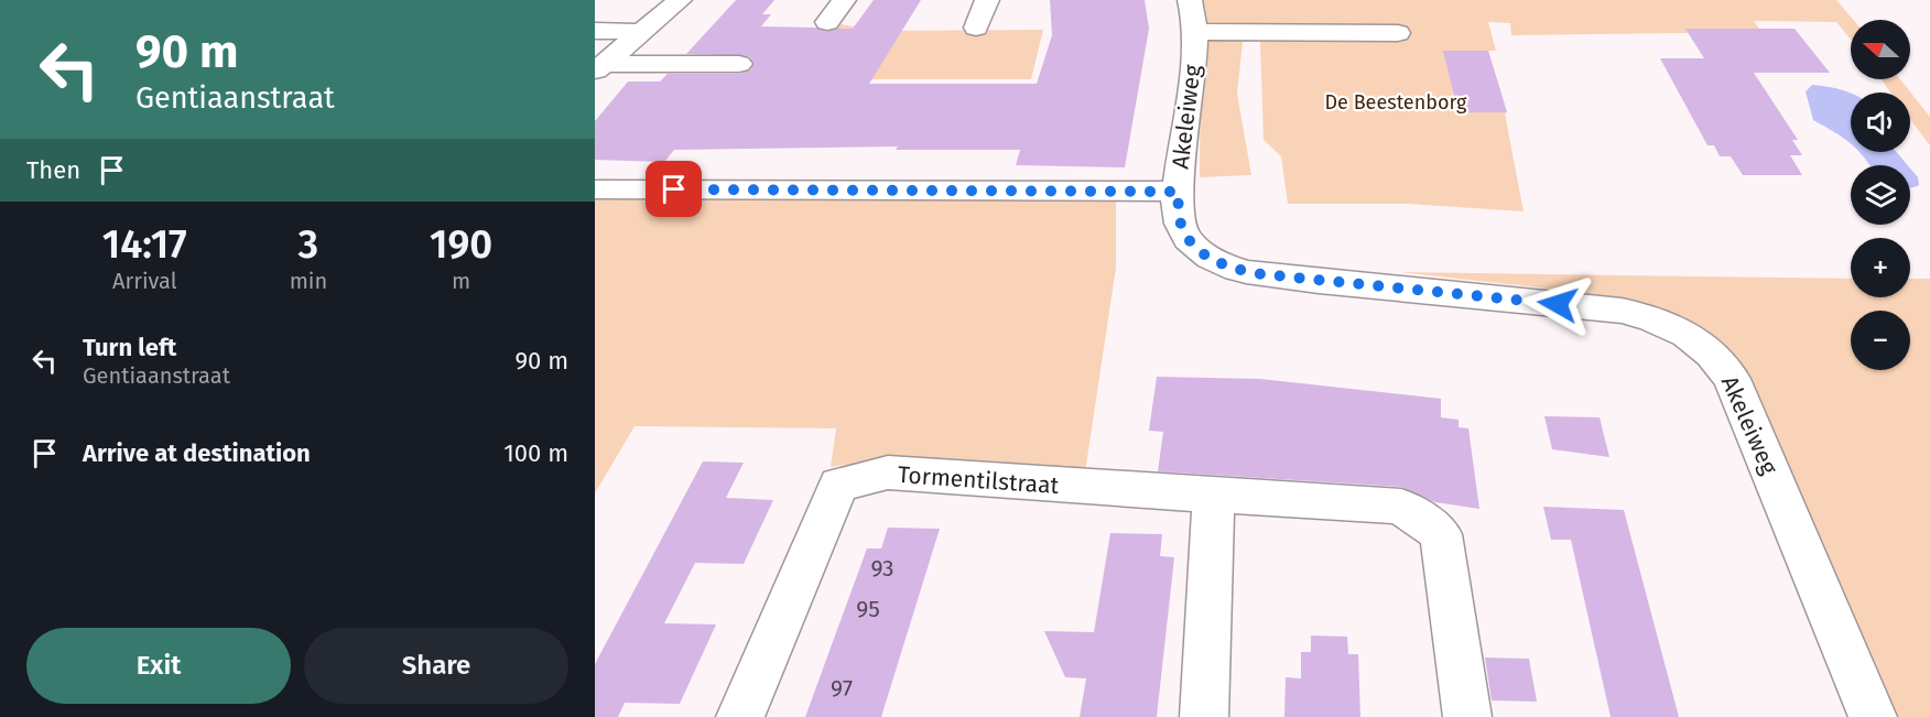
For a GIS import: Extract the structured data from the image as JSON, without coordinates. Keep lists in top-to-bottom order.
{
  "streets": {
    "street": ["Akeleiweg", "Tormentilstraat"]
  },
  "parks": ["De Beestenborg"],
  "house_numbers": ["93", "95", "97"],
  "north": "left",
  "page": {
    "turn": ["90 m", "Gentiaanstraat"],
    "map_buttons": ["+", "−"],
    "then": "Then",
    "eta": [
      "14:17",
      "Arrival",
      "3",
      "min",
      "190",
      "m"
    ],
    "list": [
      {
        "name": "Turn left",
        "note": "Gentiaanstraat",
        "value": "90 m"
      },
      {
        "name": "Arrive at destination",
        "value": "100 m"
      }
    ],
    "buttons": ["Exit", "Share"]
  }
}
